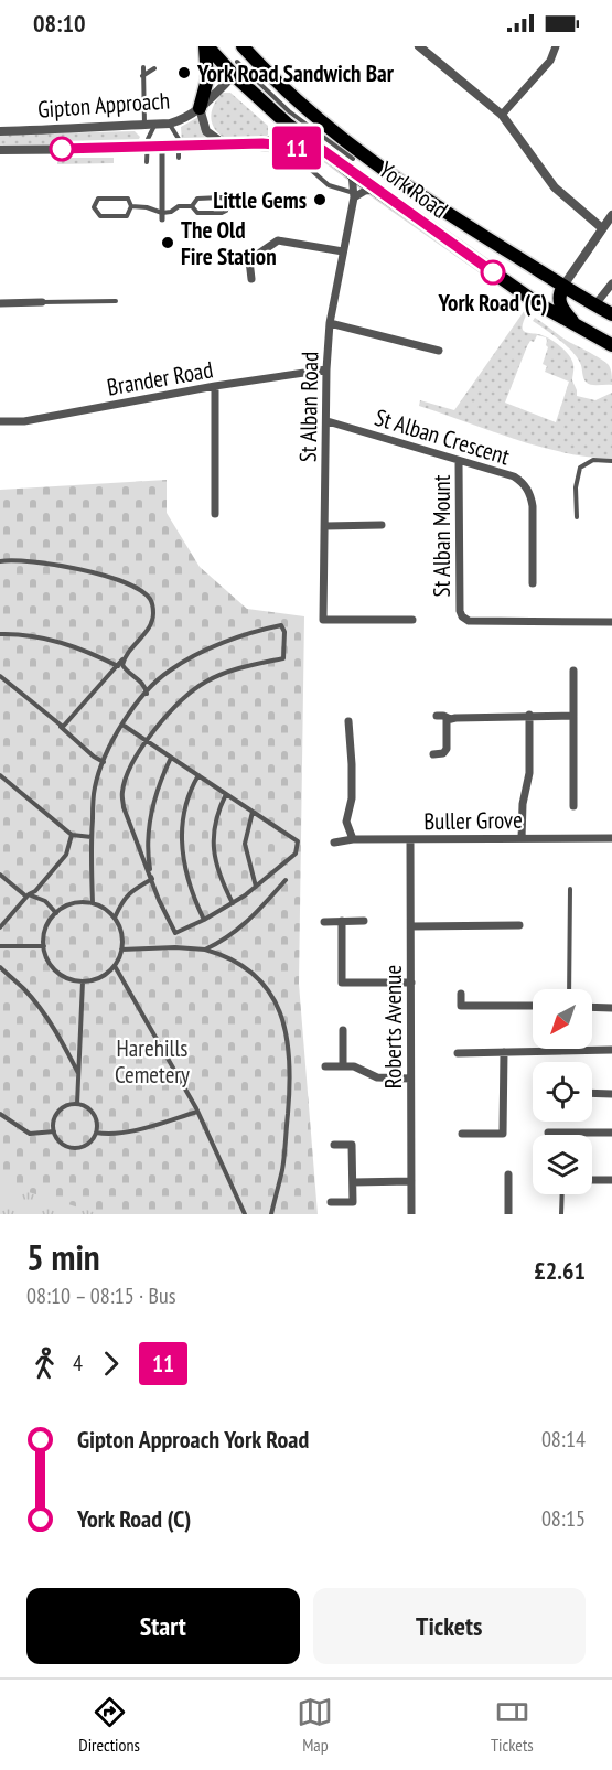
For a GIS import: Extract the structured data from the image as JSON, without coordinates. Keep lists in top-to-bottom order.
{
  "streets": {
    "highway": ["York Road"],
    "street": [
      "Gipton Approach",
      "Brander Road",
      "St Alban Road",
      "St Alban Crescent",
      "St Alban Mount",
      "Buller Grove",
      "Roberts Avenue"
    ]
  },
  "crossings": [
    ["Gipton Approach", "York Road"],
    ["York Road", "St Alban Road"],
    ["Brander Road", "St Alban Road"],
    ["St Alban Road", "St Alban Crescent"],
    ["St Alban Crescent", "St Alban Mount"],
    ["Buller Grove", "Roberts Avenue"]
  ],
  "parks": ["Harehills Cemetery"],
  "places": [
    "York Road Sandwich Bar",
    "Little Gems",
    "The Old Fire Station",
    "York Road (C)"
  ],
  "lines": ["bus line 11"],
  "north": "bottom left",
  "page": {
    "status": "08:10",
    "on_map": "11",
    "heading": ["5 min", "08:10 – 08:15 · Bus", "£2.61"],
    "legs": ["4", "11"],
    "list": [
      {
        "name": "Gipton Approach York Road",
        "value": "08:14"
      },
      {
        "name": "York Road (C)",
        "value": "08:15"
      }
    ],
    "buttons": ["Start", "Tickets"],
    "tabs": ["Directions", "Map", "Tickets"]
  }
}
